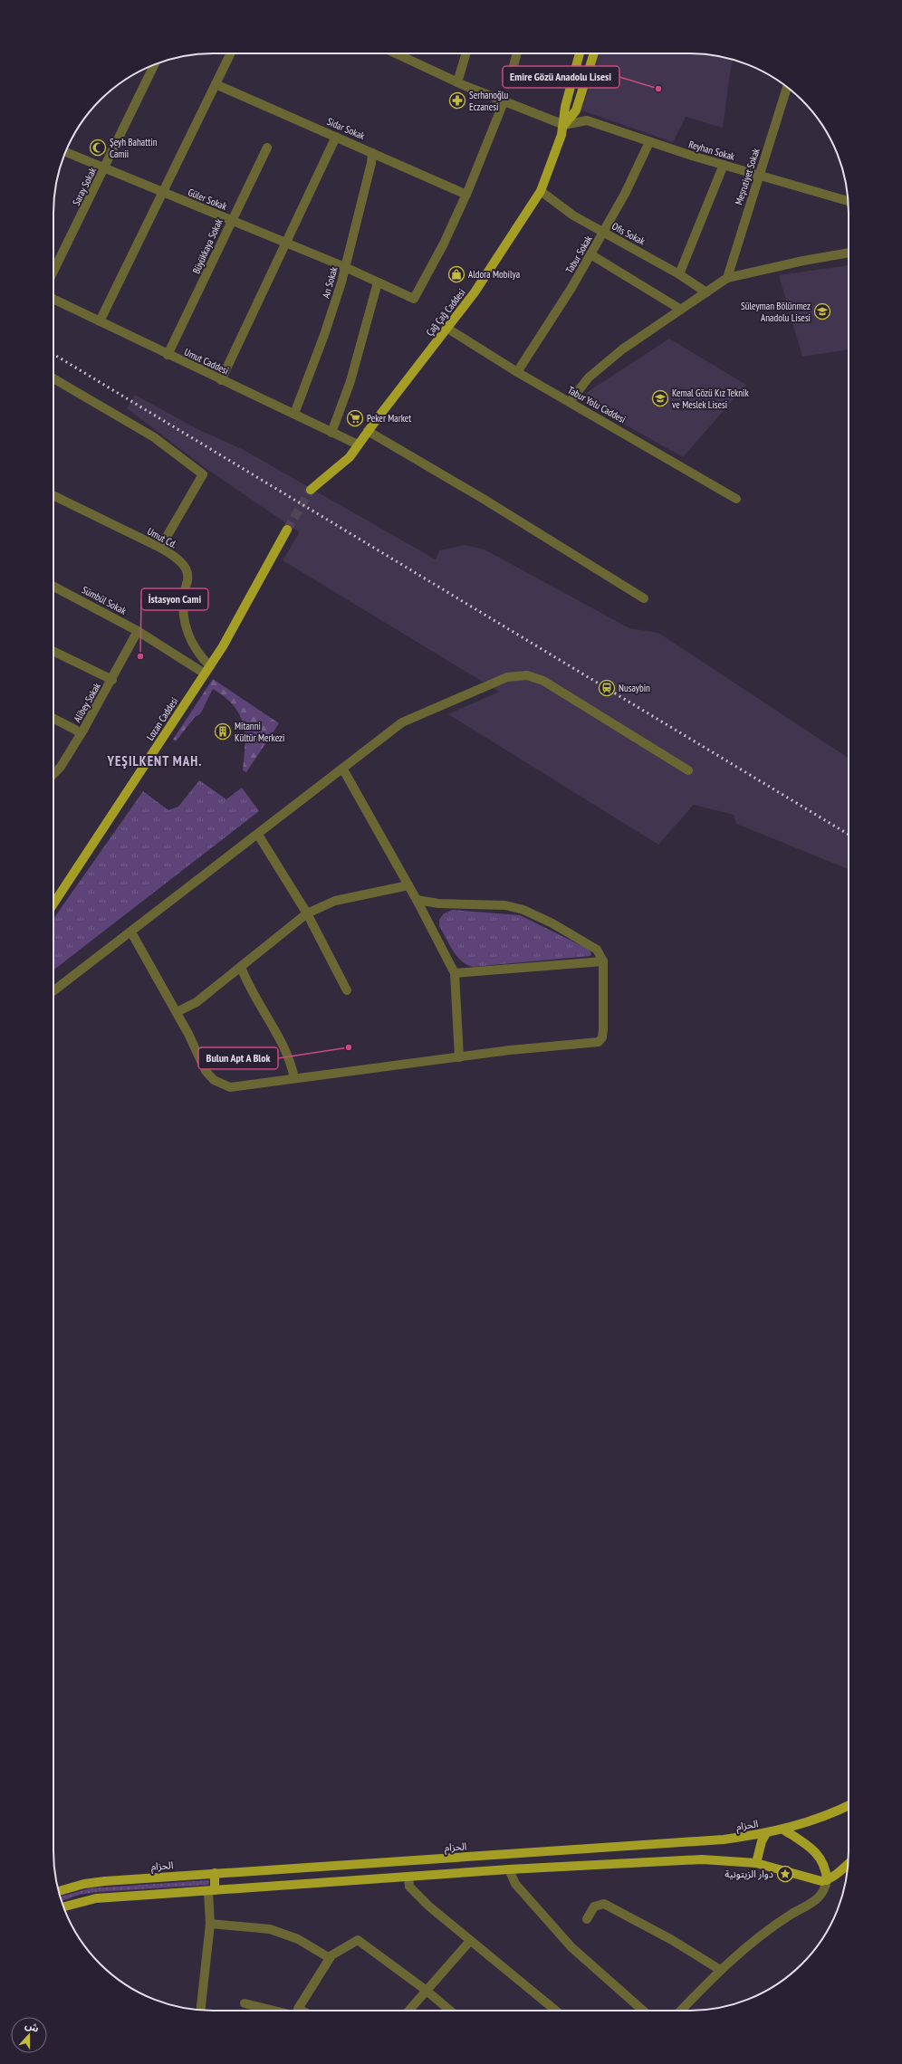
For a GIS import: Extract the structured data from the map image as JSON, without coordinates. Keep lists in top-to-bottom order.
{
  "streets": {
    "main road": ["Çağ Çağ Caddesi", "Lozan Caddesi", "الحزام"],
    "street": [
      "Sidar Sokak",
      "Reyhan Sokak",
      "Meşrutiyet Sokak",
      "Saray Sokak",
      "Güler Sokak",
      "Ofis Sokak",
      "Büyükkaya Sokak",
      "Tabur Sokak",
      "Arı Sokak",
      "Umut Caddesi",
      "Tabur Yolu Caddesi",
      "Umut Cd.",
      "Sümbül Sokak",
      "Alibey Sokak"
    ]
  },
  "crossings": [
    ["Sidar Sokak", "Güler Sokak"],
    ["Sidar Sokak", "Arı Sokak"],
    ["Reyhan Sokak", "Meşrutiyet Sokak"],
    ["Reyhan Sokak", "Tabur Sokak"],
    ["Reyhan Sokak", "Çağ Çağ Caddesi"],
    ["Saray Sokak", "Güler Sokak"],
    ["Güler Sokak", "Büyükkaya Sokak"],
    ["Güler Sokak", "Arı Sokak"],
    ["Ofis Sokak", "Tabur Sokak"],
    ["Ofis Sokak", "Çağ Çağ Caddesi"],
    ["Büyükkaya Sokak", "Umut Caddesi"],
    ["Tabur Sokak", "Tabur Yolu Caddesi"],
    ["Arı Sokak", "Umut Caddesi"],
    ["Çağ Çağ Caddesi", "Umut Caddesi"],
    ["Çağ Çağ Caddesi", "Tabur Yolu Caddesi"],
    ["Umut Cd.", "Sümbül Sokak"],
    ["Umut Cd.", "Lozan Caddesi"],
    ["Sümbül Sokak", "Alibey Sokak"],
    ["Sümbül Sokak", "Lozan Caddesi"]
  ],
  "districts": ["YEŞILKENT MAH."],
  "places": {
    "other": ["Emire Gözü Anadolu Lisesi", "İstasyon Cami", "Bulun Apt A Blok"],
    "pharmacy": ["Serhanoğlu Eczanesi"],
    "mosque": ["Şeyh Bahattin Camii"],
    "shop": ["Aldora Mobilya"],
    "school or university": ["Süleyman Bölünmez Anadolu Lisesi", "Kemal Gözü Kız Teknik ve Meslek Lisesi"],
    "supermarket": ["Peker Market"],
    "station": ["Nusaybin"],
    "building": ["Mitanni Kültür Merkezi"],
    "place": ["دوار الزيتونية"]
  },
  "north": "top"
}
